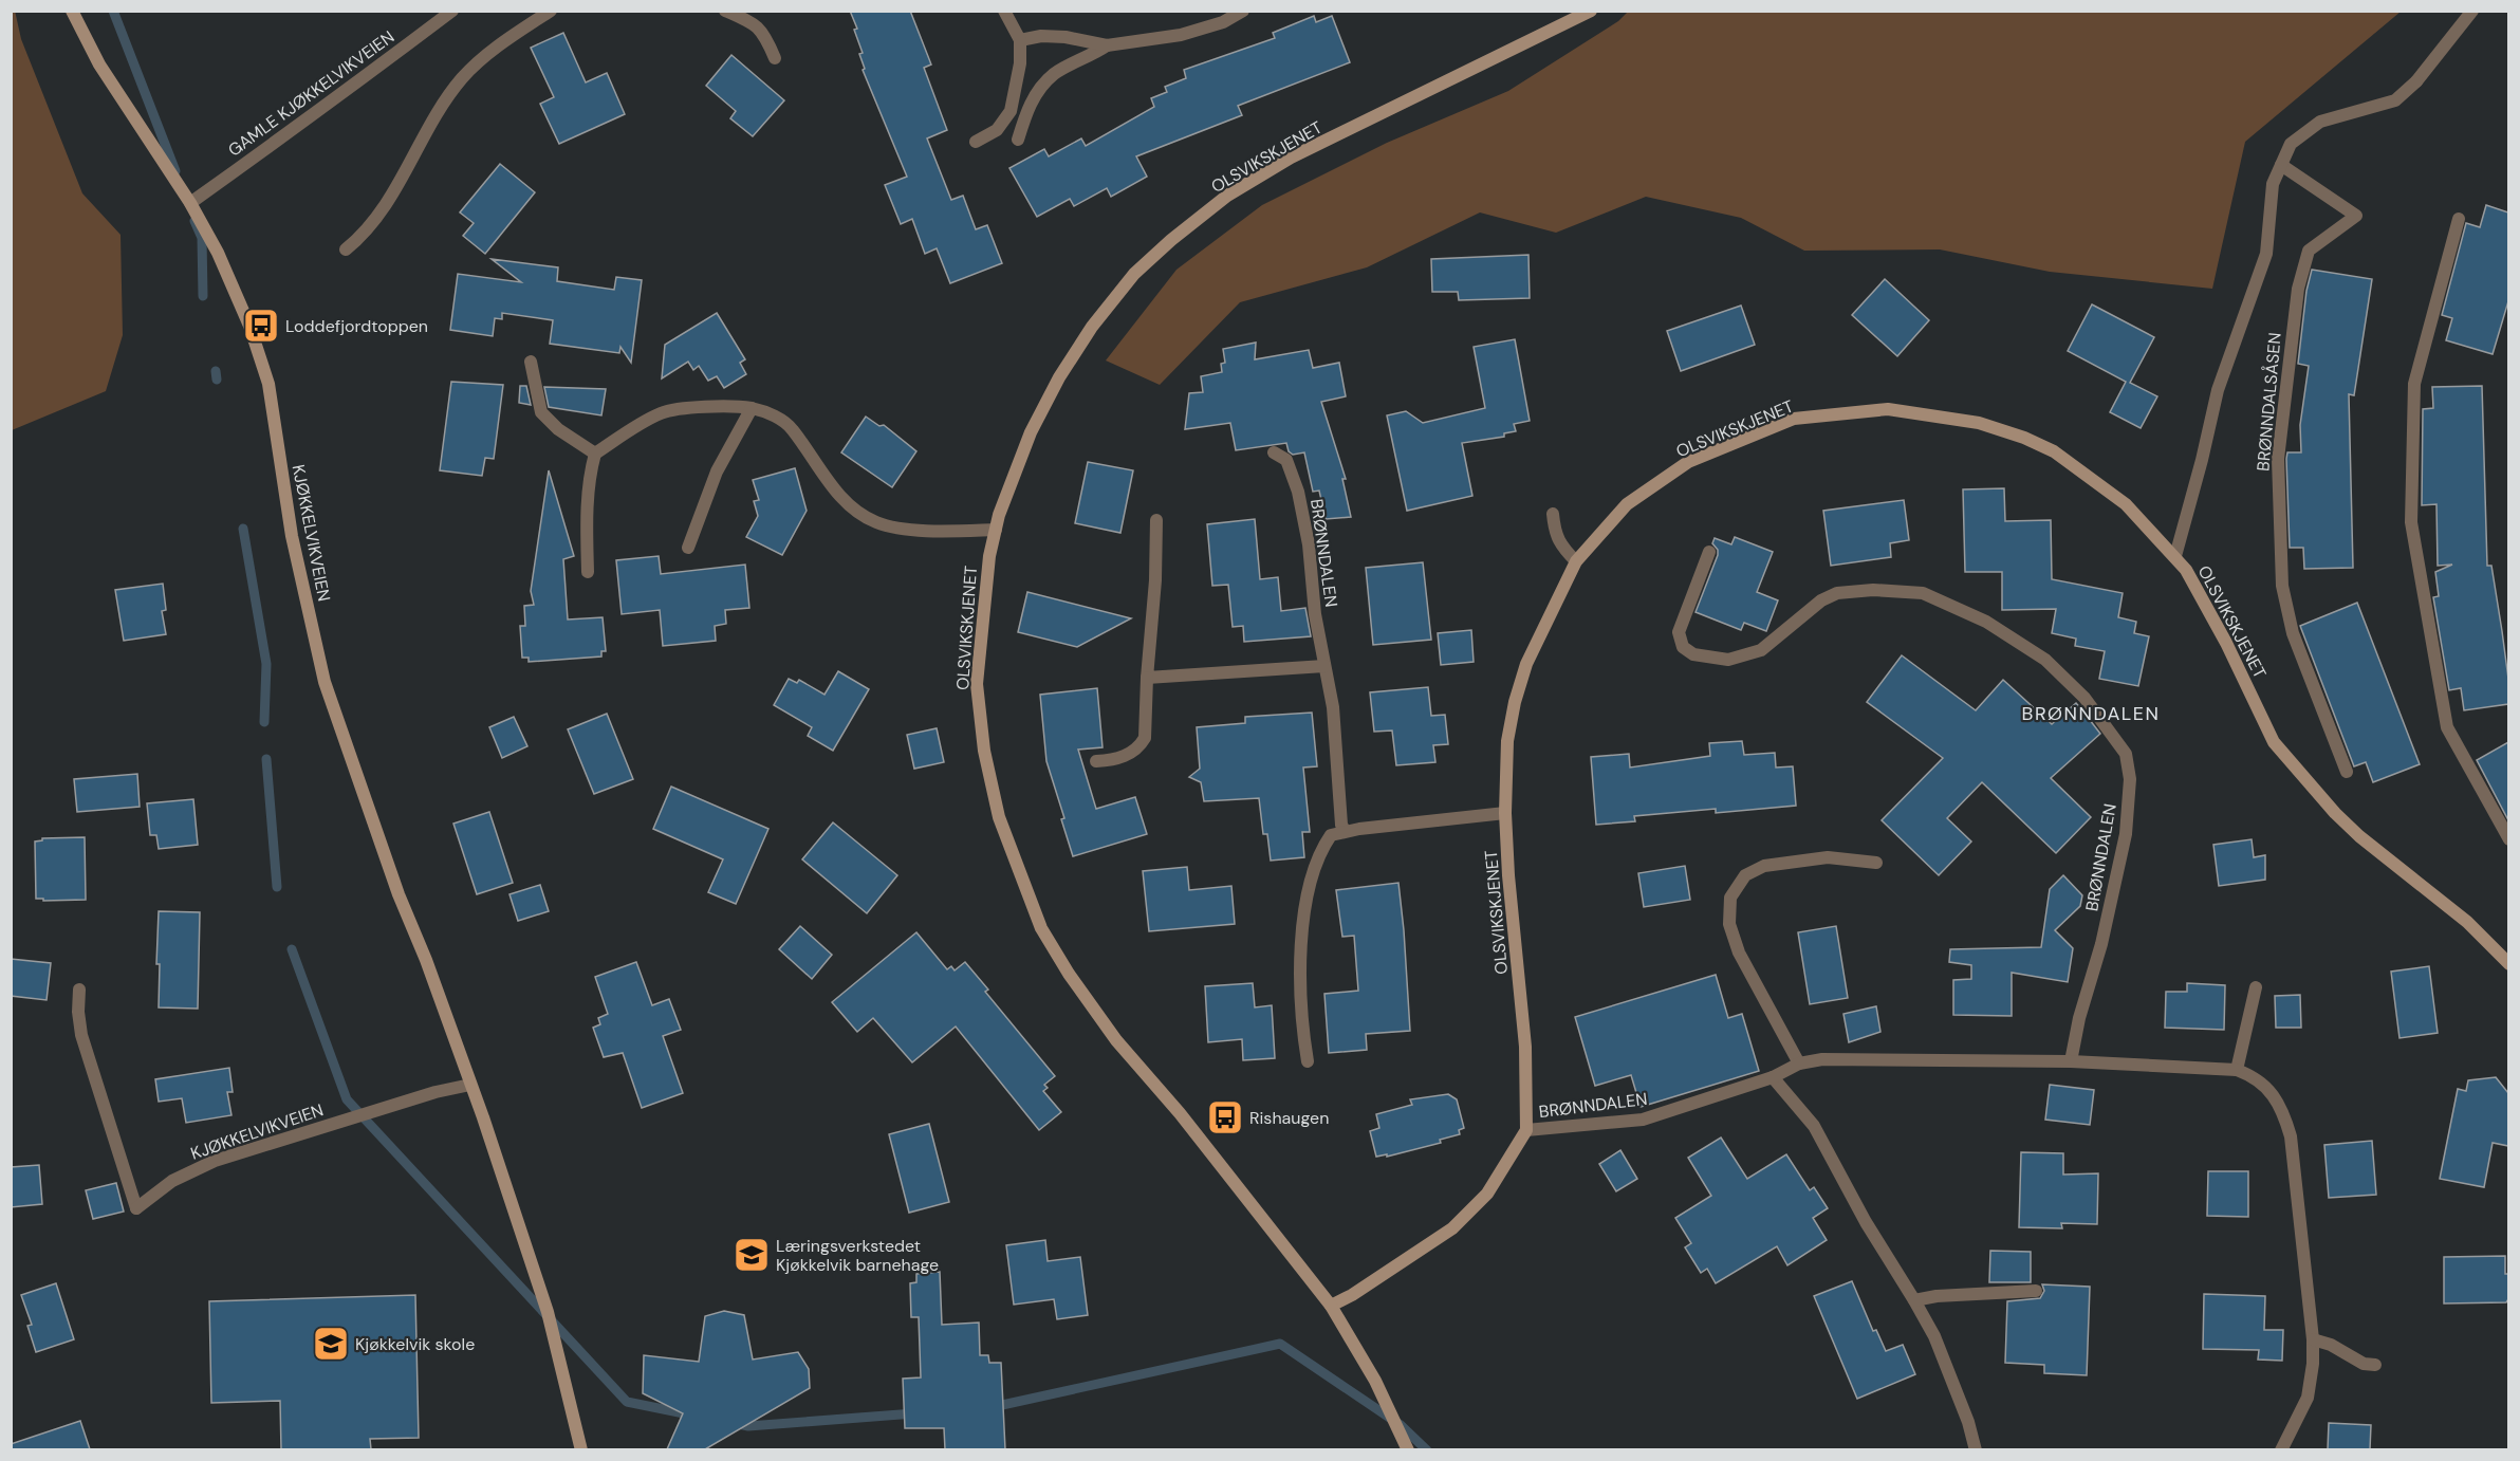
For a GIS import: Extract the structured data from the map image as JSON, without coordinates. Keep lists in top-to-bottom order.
{
  "streets": {
    "main road": ["OLSVIKSKJENET", "KJØKKELVIKVEIEN"],
    "street": ["GAMLE KJØKKELVIKVEIEN", "BRØNNDALSÅSEN", "BRØNNDALEN"]
  },
  "crossings": [
    ["GAMLE KJØKKELVIKVEIEN", "KJØKKELVIKVEIEN"],
    ["OLSVIKSKJENET", "BRØNNDALSÅSEN"],
    ["OLSVIKSKJENET", "BRØNNDALEN"]
  ],
  "districts": ["BRØNNDALEN"],
  "places": {
    "bus stop": ["Loddefjordtoppen", "Rishaugen"],
    "school or university": ["Læringsverkstedet Kjøkkelvik barnehage", "Kjøkkelvik skole"]
  }
}
